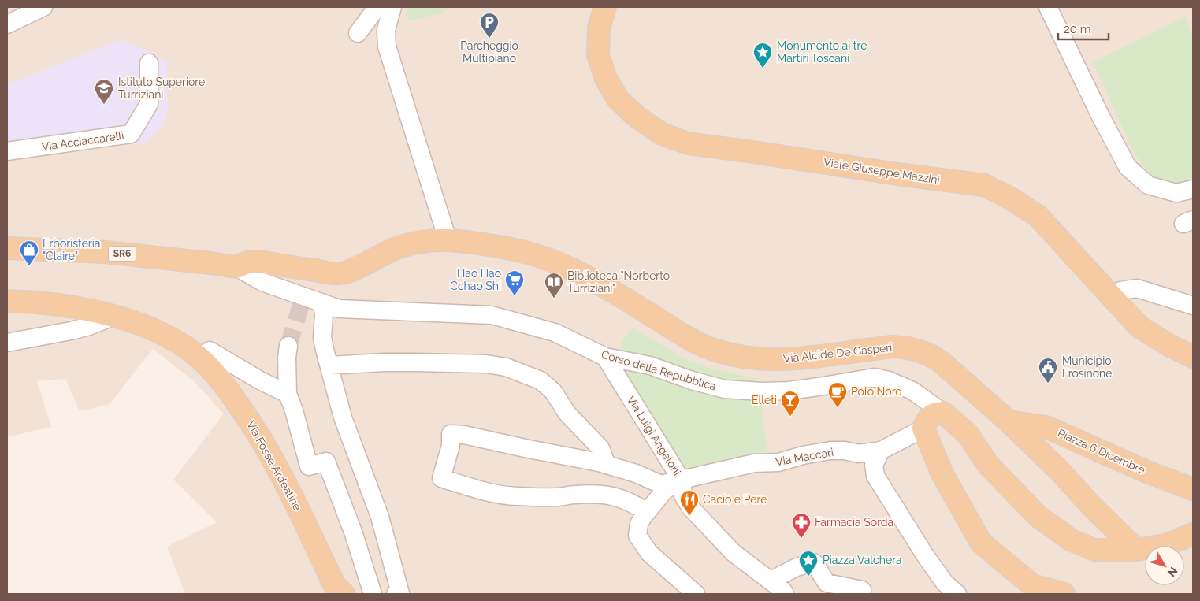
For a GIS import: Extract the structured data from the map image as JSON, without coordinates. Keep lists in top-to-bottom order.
{
  "streets": {
    "main road": [
      "Viale Giuseppe Mazzini",
      "SR6",
      "Via Alcide De Gasperi",
      "Corso della Repubblica",
      "Piazza 6 Dicembre",
      "Via Fosse Ardeatine"
    ],
    "street": ["Via Acciaccarelli", "Via Luigi Angeloni", "Via Maccari"]
  },
  "crossings": [
    ["Via Alcide De Gasperi", "Corso della Repubblica"],
    ["Via Alcide De Gasperi", "Piazza 6 Dicembre"],
    ["Corso della Repubblica", "Via Luigi Angeloni"],
    ["Via Luigi Angeloni", "Via Maccari"]
  ],
  "places": {
    "parking": ["Parcheggio Multipiano"],
    "place": ["Monumento ai tre Martiri Toscani", "Piazza Valchera"],
    "school or university": ["Istituto Superiore Turriziani"],
    "shop": ["Erboristeria \"Claire\""],
    "supermarket": ["Hao Hao Cchao Shi"],
    "library": ["Biblioteca \"Norberto Turriziani\""],
    "public building": ["Municipio Frosinone"],
    "cafe": ["Polo Nord"],
    "bar": ["Elleti"],
    "restaurant": ["Cacio e Pere"],
    "pharmacy": ["Farmacia Sorda"]
  },
  "scale_bar": "20 m",
  "north": "bottom right"
}
